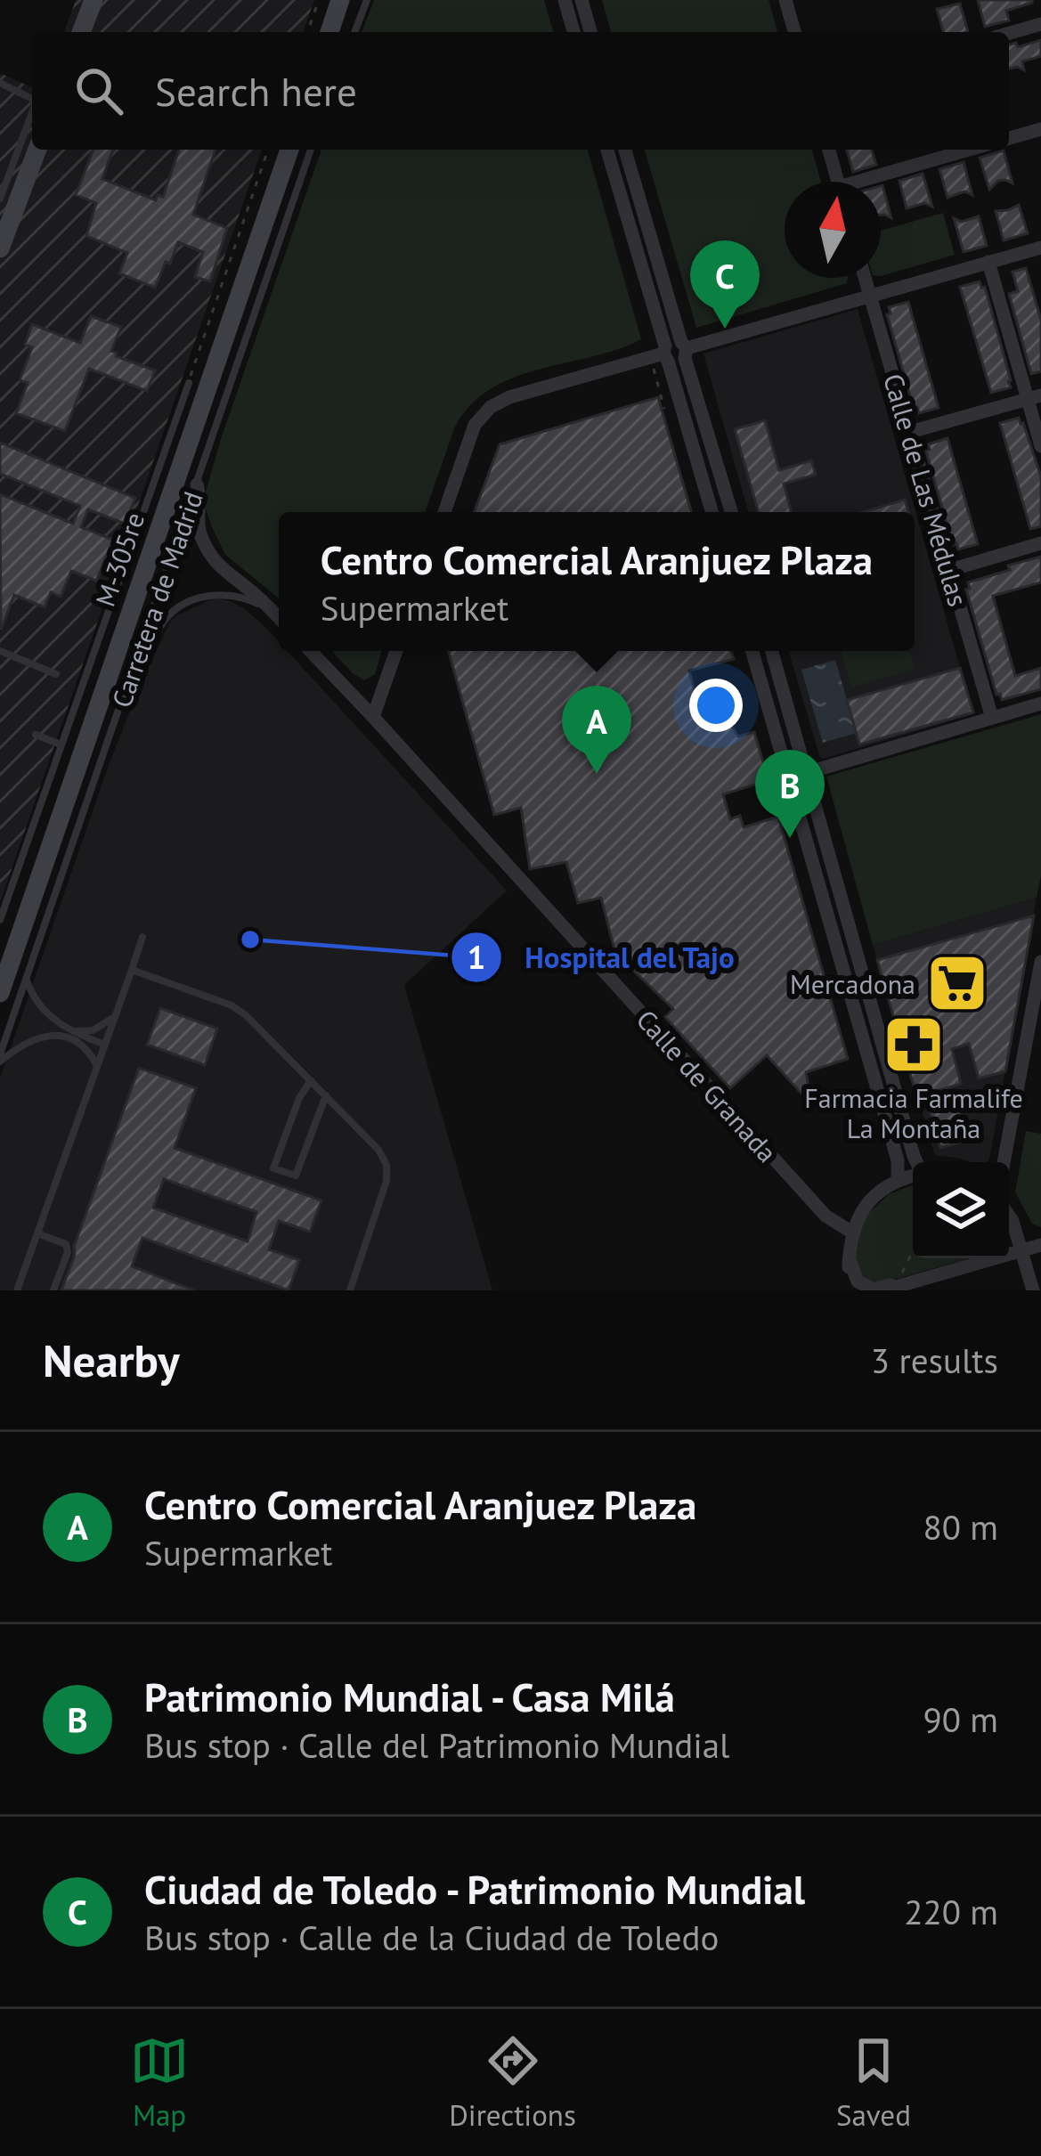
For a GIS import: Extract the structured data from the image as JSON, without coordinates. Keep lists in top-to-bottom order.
{
  "streets": {
    "main road": ["M-305re"],
    "street": ["Calle de Las Médulas", "Calle de Granada"],
    "lane": ["Carretera de Madrid"]
  },
  "places": {
    "other": ["Hospital del Tajo"],
    "supermarket": ["Mercadona"],
    "pharmacy": ["Farmacia Farmalife La Montaña"]
  },
  "north": "top",
  "page": {
    "search": "Search here",
    "pins": ["C", "A", "B"],
    "popup": ["Centro Comercial Aranjuez Plaza", "Supermarket"],
    "heading": ["Nearby", "3 results"],
    "list": [
      {
        "mark": "A",
        "name": "Centro Comercial Aranjuez Plaza",
        "note": "Supermarket",
        "value": "80 m"
      },
      {
        "mark": "B",
        "name": "Patrimonio Mundial - Casa Milá",
        "note": "Bus stop · Calle del Patrimonio Mundial",
        "value": "90 m"
      },
      {
        "mark": "C",
        "name": "Ciudad de Toledo - Patrimonio Mundial",
        "note": "Bus stop · Calle de la Ciudad de Toledo",
        "value": "220 m"
      }
    ],
    "nav": ["Map", "Directions", "Saved"]
  }
}
